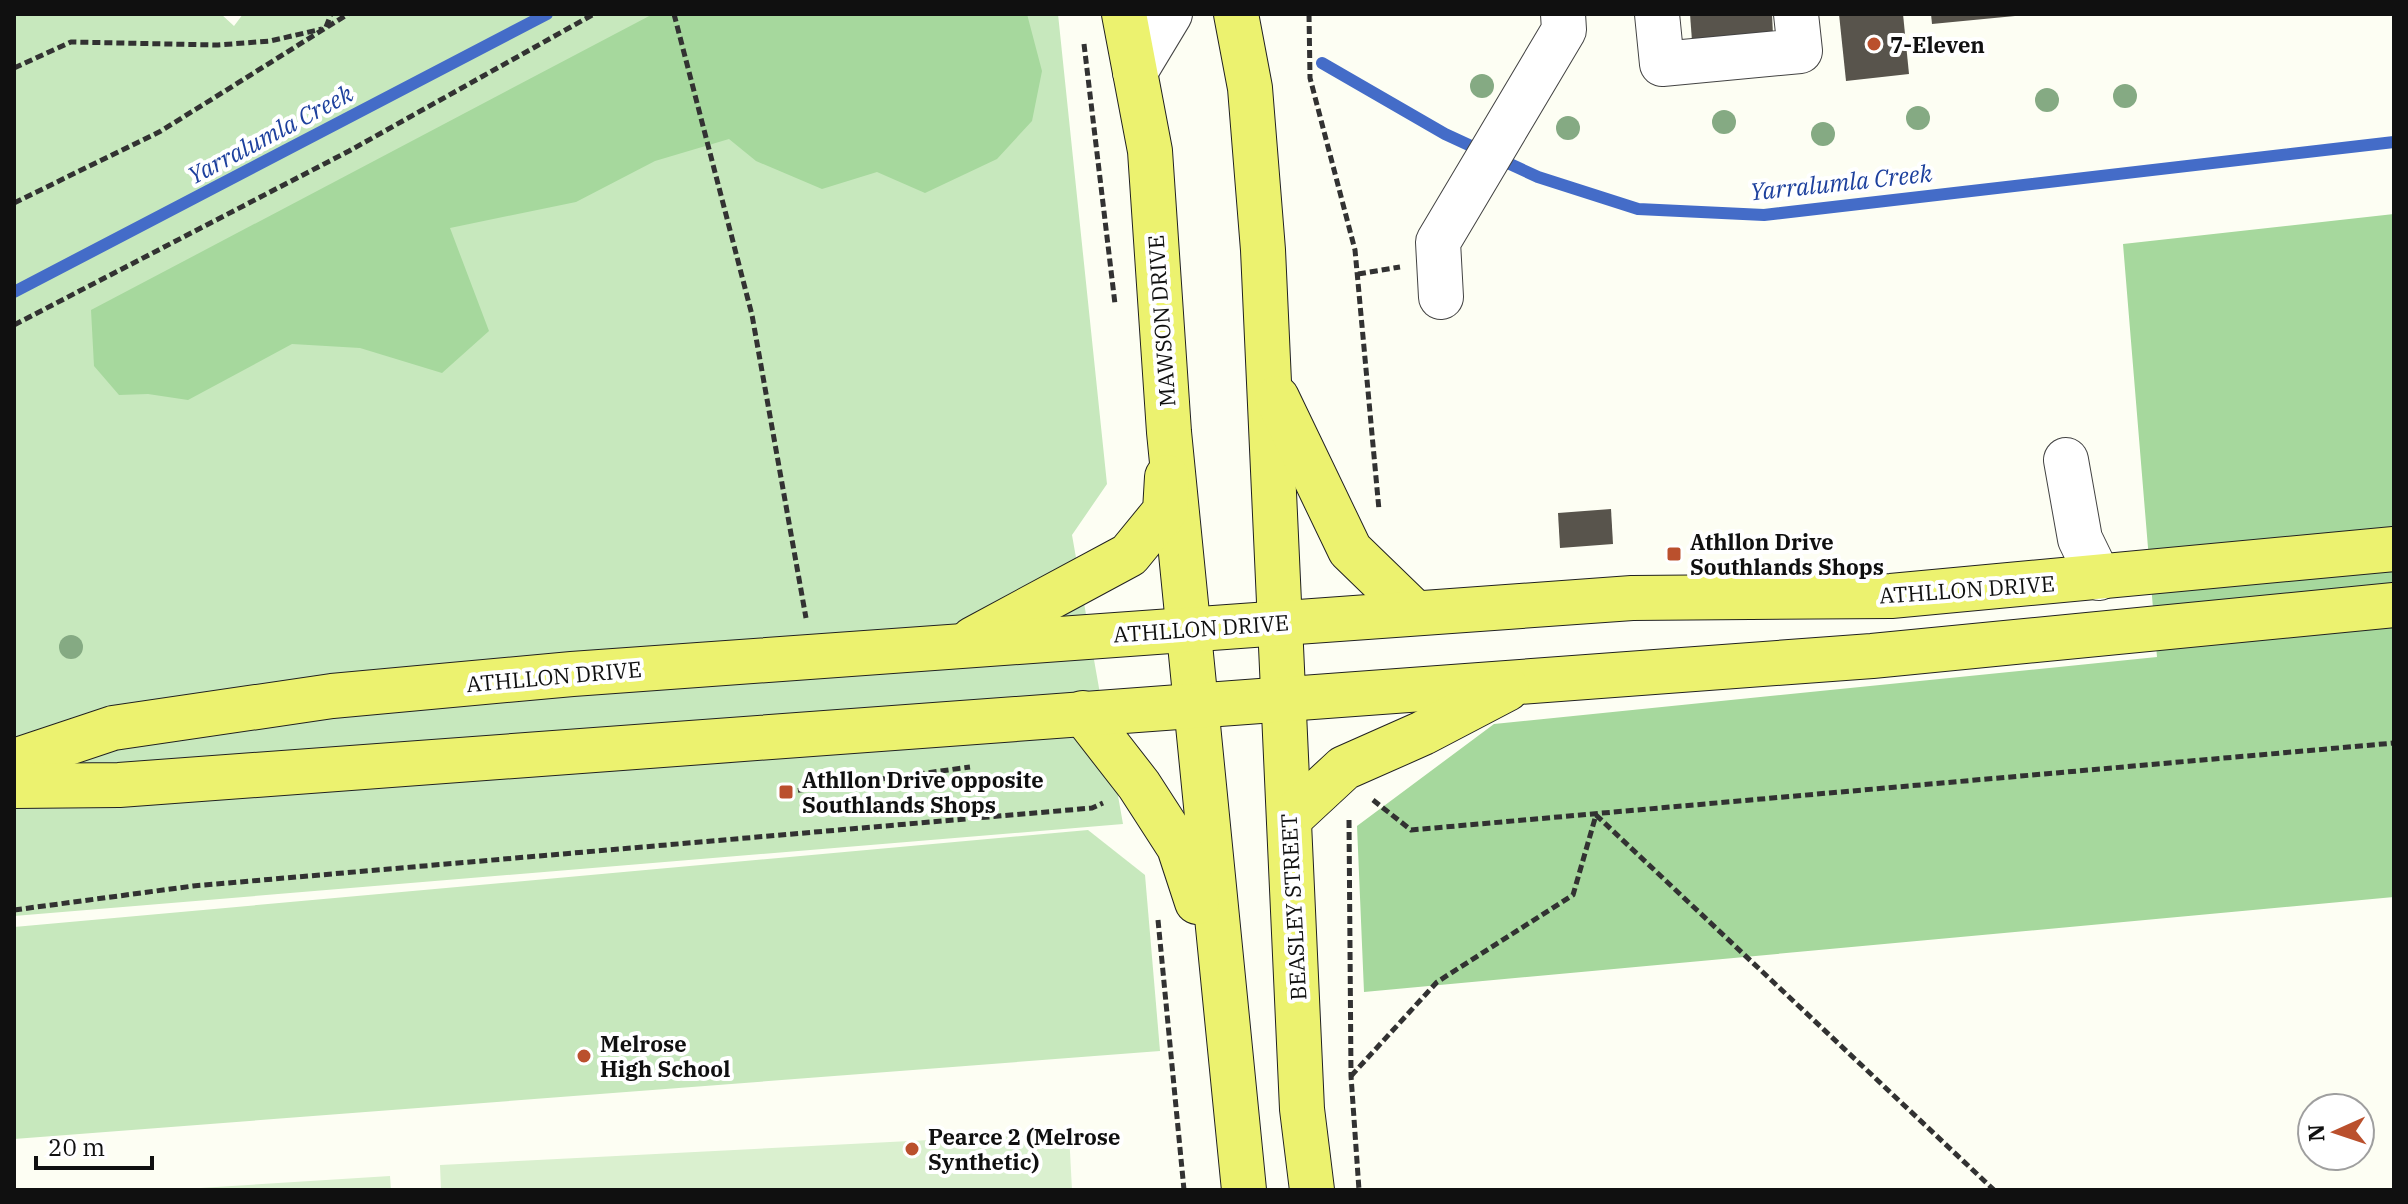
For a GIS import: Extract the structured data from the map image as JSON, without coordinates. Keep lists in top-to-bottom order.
{
  "streets": {
    "main road": ["MAWSON DRIVE", "ATHLLON DRIVE", "BEASLEY STREET"]
  },
  "crossings": [
    ["MAWSON DRIVE", "ATHLLON DRIVE"],
    ["ATHLLON DRIVE", "BEASLEY STREET"]
  ],
  "water": ["Yarralumla Creek"],
  "places": {
    "other": ["7-Eleven", "Melrose High School", "Pearce 2 (Melrose Synthetic)"],
    "transit": ["Athllon Drive Southlands Shops", "Athllon Drive opposite Southlands Shops"]
  },
  "scale_bar": "20 m",
  "north": "left"
}
